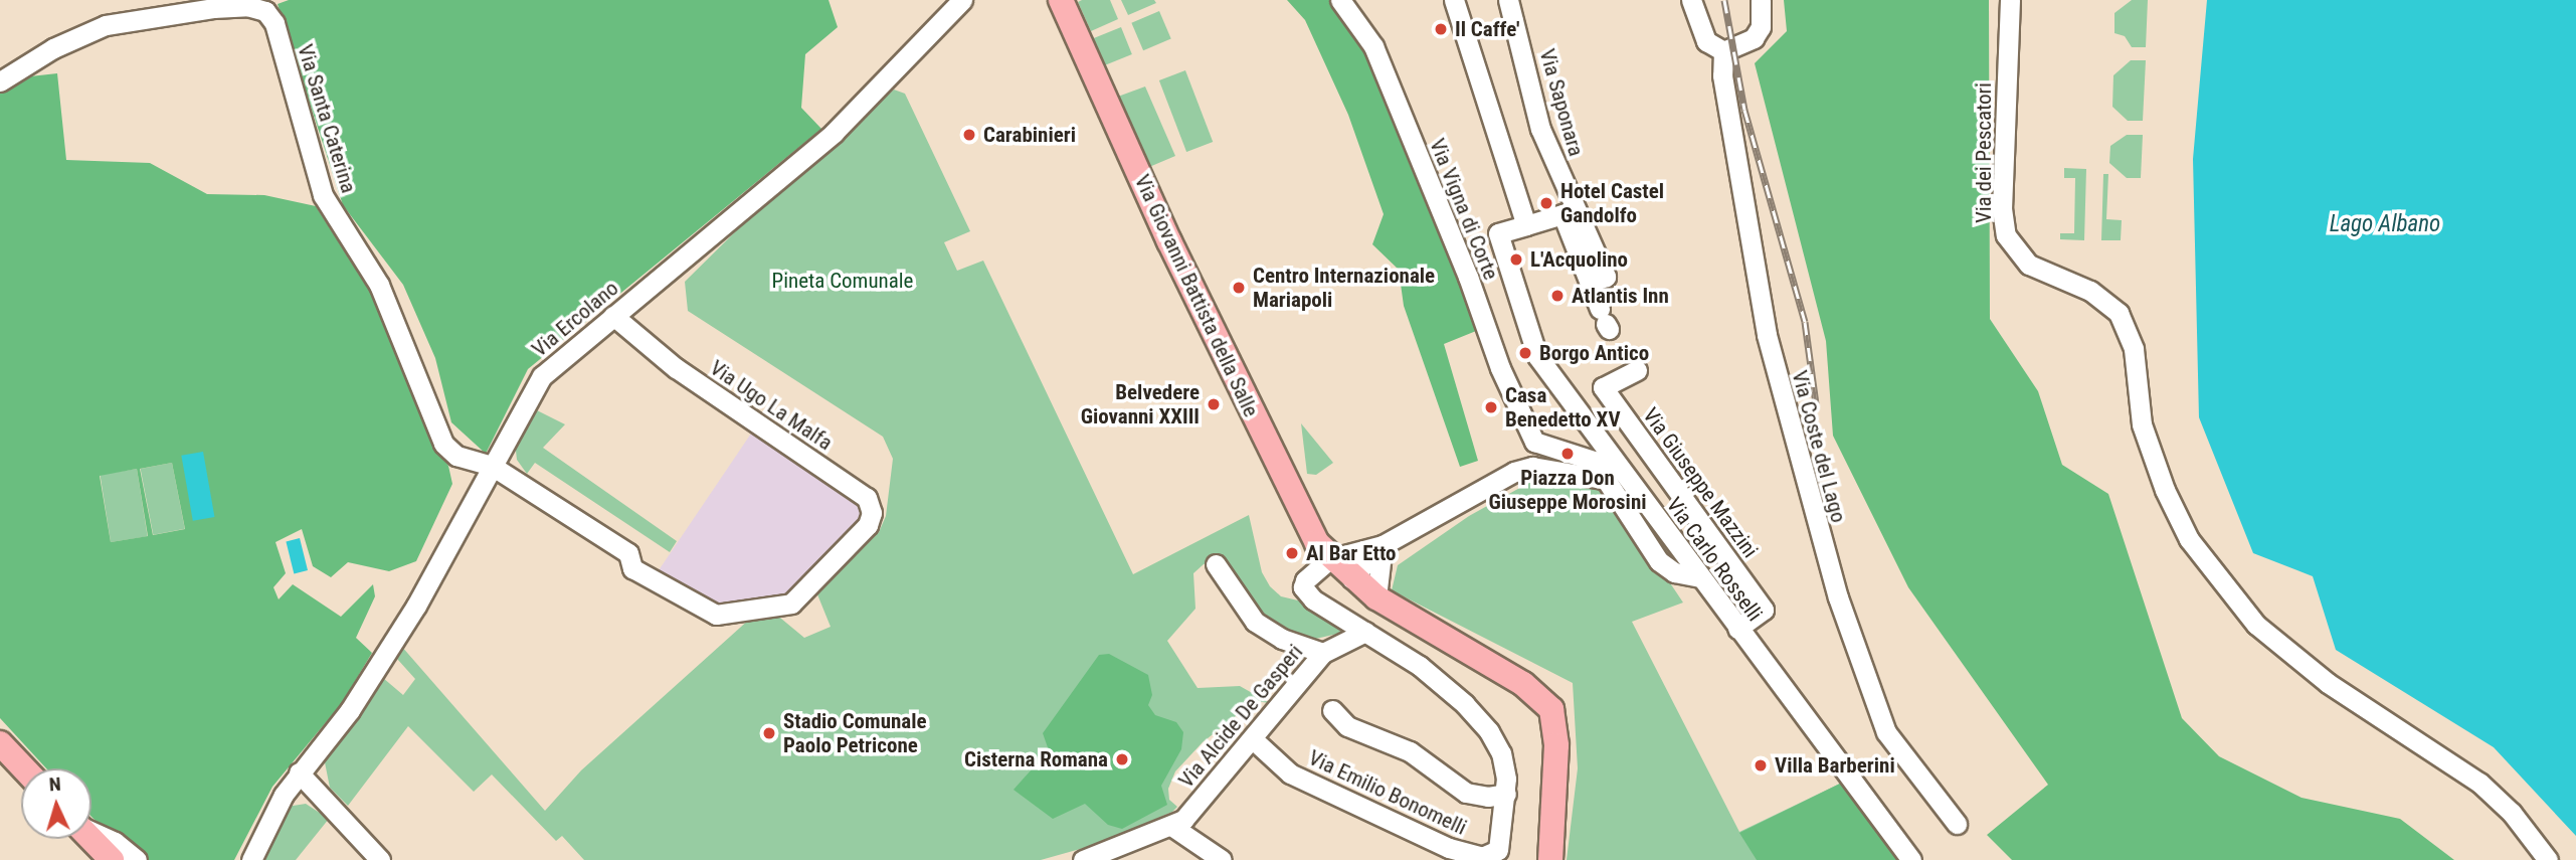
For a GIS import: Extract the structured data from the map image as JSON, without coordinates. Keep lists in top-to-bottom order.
{
  "streets": {
    "main road": ["Via Giovanni Battista della Salle"],
    "street": [
      "Via Saponara",
      "Via Santa Caterina",
      "Via dei Pescatori",
      "Via Vigna di Corte",
      "Via Ercolano",
      "Via Ugo La Malfa",
      "Via Coste del Lago",
      "Via Giuseppe Mazzini",
      "Via Carlo Rosselli",
      "Via Alcide De Gasperi",
      "Via Emilio Bonomelli"
    ]
  },
  "crossings": [
    ["Via Santa Caterina", "Via Ercolano"],
    ["Via Santa Caterina", "Via Ugo La Malfa"],
    ["Via Ercolano", "Via Ugo La Malfa"],
    ["Via Giuseppe Mazzini", "Via Carlo Rosselli"],
    ["Via Alcide De Gasperi", "Via Emilio Bonomelli"]
  ],
  "water": ["Lago Albano"],
  "parks": ["Pineta Comunale"],
  "places": [
    "Il Caffe'",
    "Carabinieri",
    "Hotel Castel Gandolfo",
    "L'Acquolino",
    "Centro Internazionale Mariapoli",
    "Atlantis Inn",
    "Borgo Antico",
    "Belvedere Giovanni XXIII",
    "Casa Benedetto XV",
    "Piazza Don Giuseppe Morosini",
    "Al Bar Etto",
    "Stadio Comunale Paolo Petricone",
    "Cisterna Romana",
    "Villa Barberini"
  ],
  "north": "top"
}
